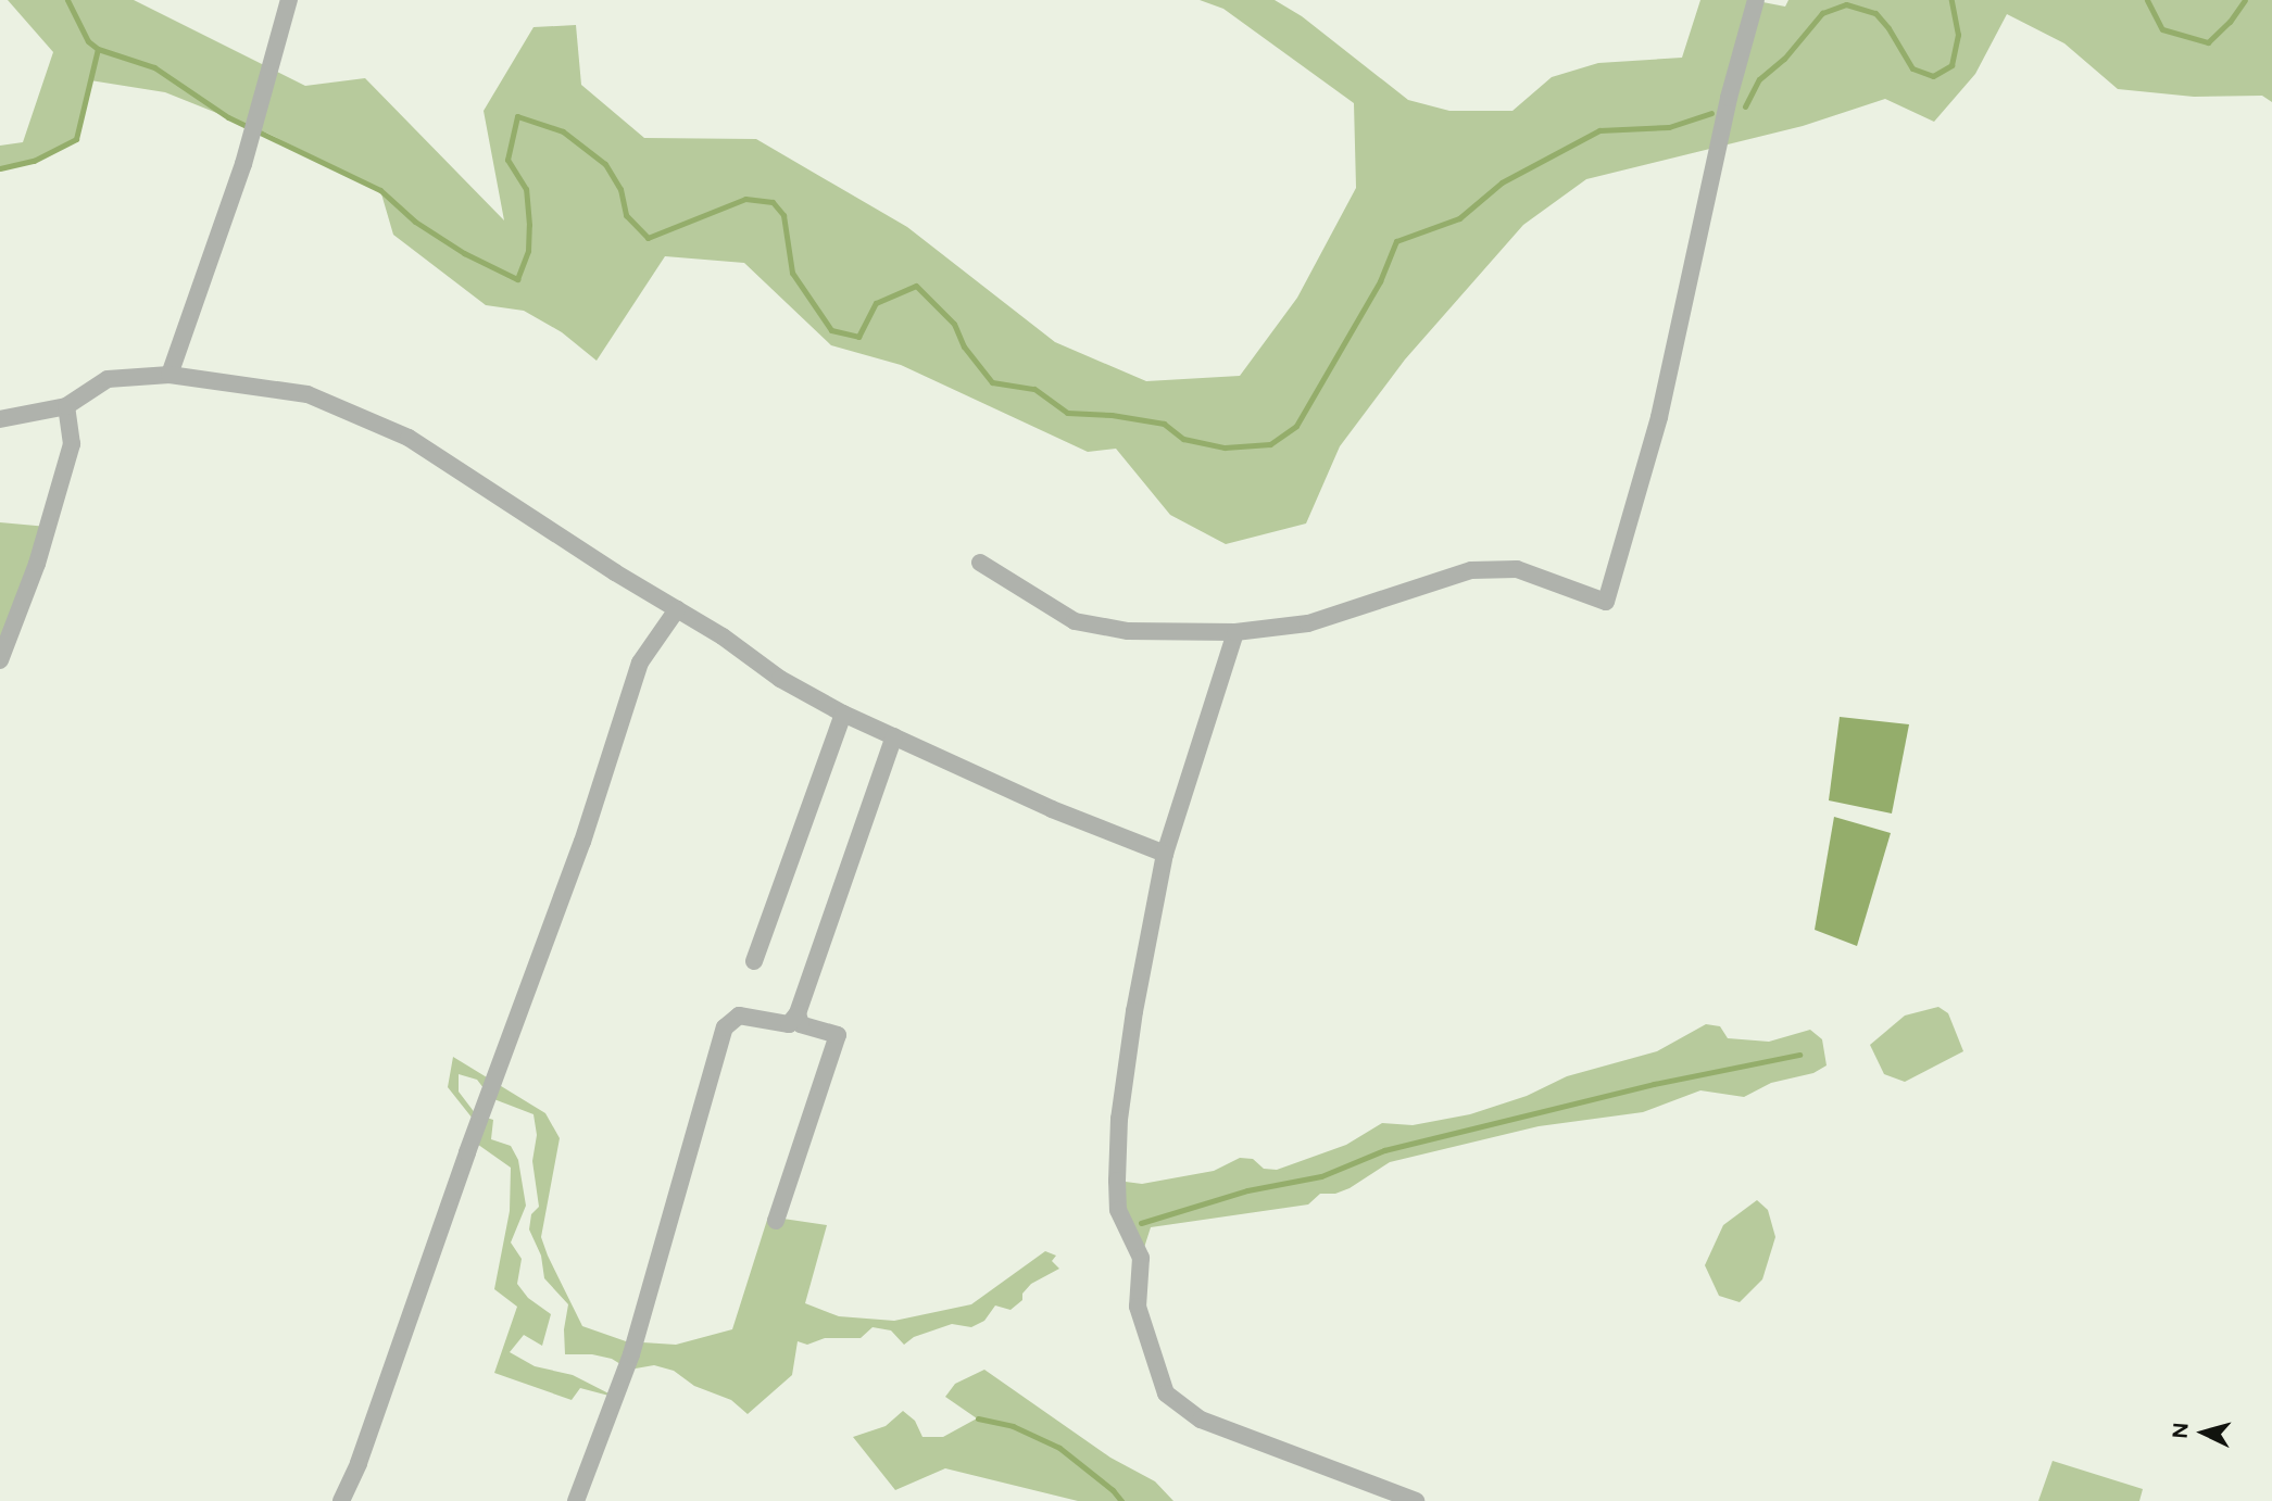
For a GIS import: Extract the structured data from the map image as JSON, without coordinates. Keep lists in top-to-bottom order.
{
  "north": "left"
}
